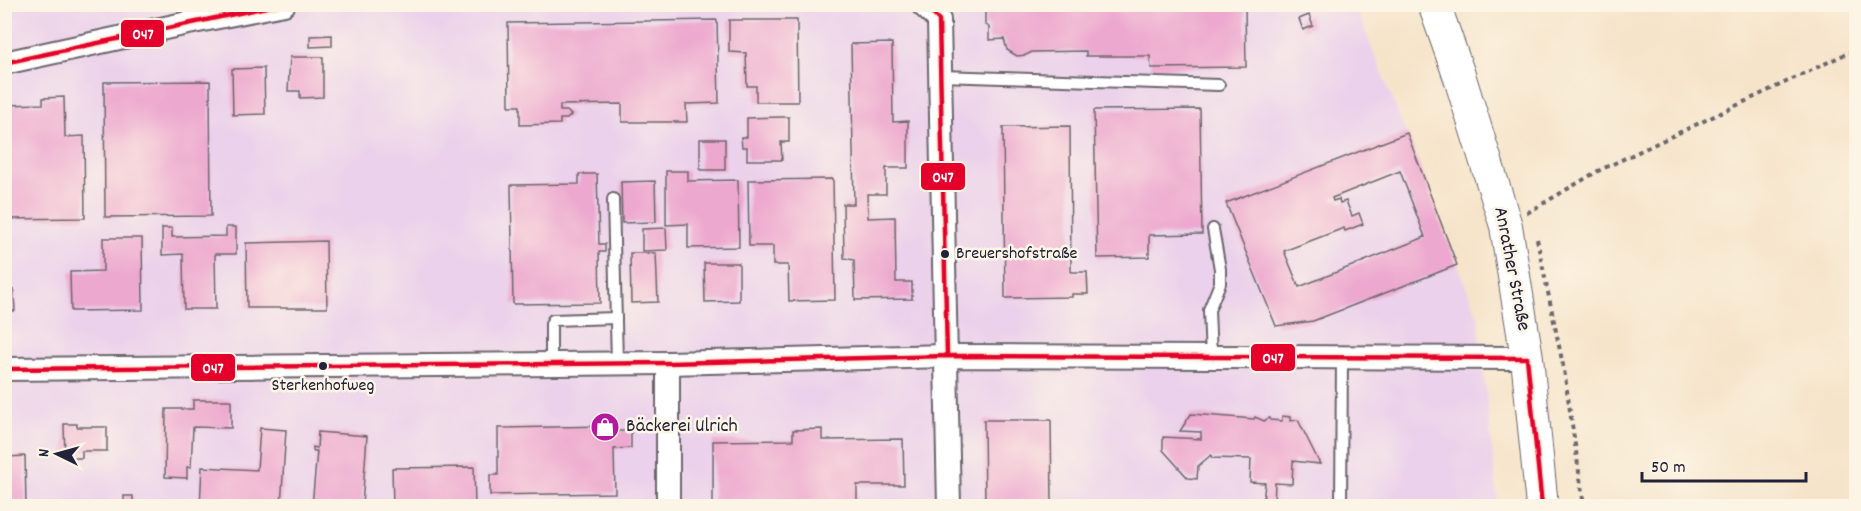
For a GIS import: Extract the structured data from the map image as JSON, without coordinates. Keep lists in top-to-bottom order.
{
  "streets": {
    "main road": ["Anrather Straße"]
  },
  "places": {
    "other": ["Breuershofstraße", "Sterkenhofweg"],
    "shop": ["Bäckerei Ulrich"]
  },
  "lines": ["transit line 047"],
  "scale_bar": "50 m",
  "north": "left"
}
